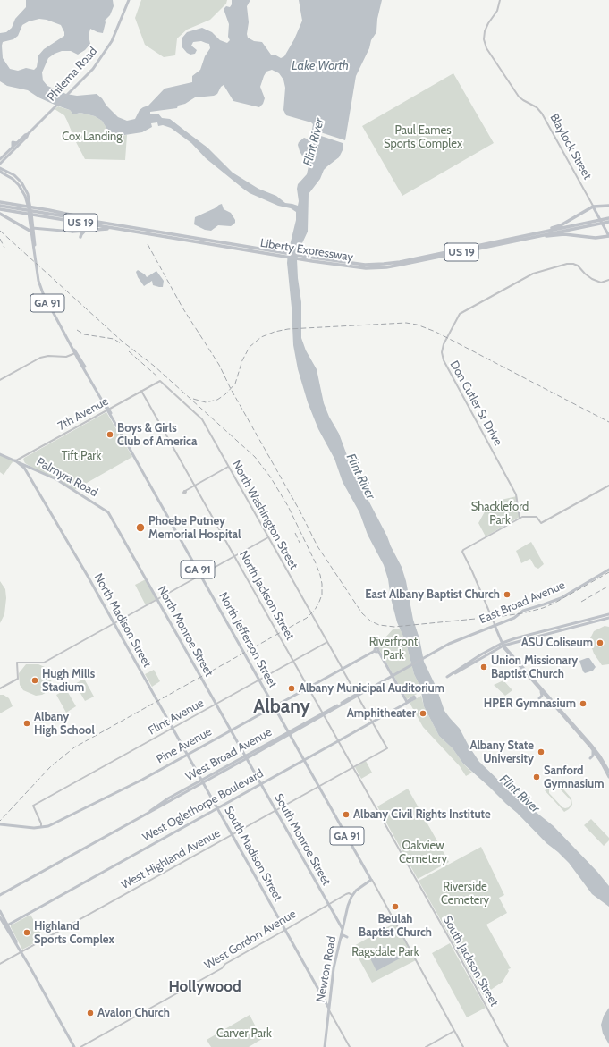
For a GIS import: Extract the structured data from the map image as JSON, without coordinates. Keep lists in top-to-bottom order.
{
  "streets": {
    "highway": ["US 19", "Liberty Expressway"],
    "main road": [
      "Philema Road",
      "Blaylock Street",
      "GA 91",
      "Palmyra Road",
      "East Broad Avenue",
      "North Madison Street",
      "North Monroe Street",
      "North Jefferson Street",
      "Pine Avenue",
      "West Broad Avenue",
      "West Oglethorpe Boulevard",
      "South Monroe Street",
      "South Madison Street",
      "West Gordon Avenue",
      "Newton Road"
    ],
    "street": [
      "Don Cutler Sr Drive",
      "7th Avenue",
      "North Washington Street",
      "North Jackson Street",
      "Flint Avenue",
      "West Highland Avenue",
      "South Jackson Street"
    ]
  },
  "crossings": [
    ["GA 91", "North Jefferson Street"],
    ["GA 91", "West Broad Avenue"],
    ["GA 91", "West Oglethorpe Boulevard"],
    ["GA 91", "West Highland Avenue"],
    ["GA 91", "West Gordon Avenue"],
    ["7th Avenue", "Palmyra Road"],
    ["7th Avenue", "North Washington Street"],
    ["7th Avenue", "North Jackson Street"],
    ["7th Avenue", "North Jefferson Street"],
    ["Palmyra Road", "North Madison Street"],
    ["Palmyra Road", "North Monroe Street"],
    ["North Washington Street", "Flint Avenue"],
    ["North Washington Street", "Pine Avenue"],
    ["North Washington Street", "West Broad Avenue"],
    ["North Washington Street", "West Oglethorpe Boulevard"],
    ["North Washington Street", "West Highland Avenue"],
    ["North Jackson Street", "Flint Avenue"],
    ["North Jackson Street", "Pine Avenue"],
    ["North Jackson Street", "West Broad Avenue"],
    ["North Jackson Street", "South Jackson Street"],
    ["East Broad Avenue", "West Broad Avenue"],
    ["North Madison Street", "Flint Avenue"],
    ["North Madison Street", "Pine Avenue"],
    ["North Madison Street", "West Broad Avenue"],
    ["North Madison Street", "South Madison Street"],
    ["North Monroe Street", "Flint Avenue"],
    ["North Monroe Street", "Pine Avenue"],
    ["North Monroe Street", "West Broad Avenue"],
    ["North Monroe Street", "South Monroe Street"],
    ["North Jefferson Street", "Flint Avenue"],
    ["North Jefferson Street", "Pine Avenue"],
    ["North Jefferson Street", "West Broad Avenue"],
    ["Flint Avenue", "Pine Avenue"],
    ["Pine Avenue", "West Broad Avenue"],
    ["West Broad Avenue", "South Monroe Street"],
    ["West Broad Avenue", "South Madison Street"],
    ["West Broad Avenue", "South Jackson Street"],
    ["West Oglethorpe Boulevard", "South Monroe Street"],
    ["West Oglethorpe Boulevard", "South Madison Street"],
    ["West Oglethorpe Boulevard", "South Jackson Street"],
    ["South Monroe Street", "West Highland Avenue"],
    ["South Monroe Street", "West Gordon Avenue"],
    ["South Monroe Street", "Newton Road"],
    ["South Madison Street", "West Highland Avenue"],
    ["South Madison Street", "West Gordon Avenue"],
    ["South Madison Street", "Newton Road"],
    ["West Highland Avenue", "South Jackson Street"],
    ["West Gordon Avenue", "Newton Road"]
  ],
  "districts": ["Albany", "Hollywood"],
  "water": ["Lake Worth", "Flint River"],
  "parks": [
    "Paul Eames Sports Complex",
    "Cox Landing",
    "Tift Park",
    "Shackleford Park",
    "Riverfront Park",
    "Oakview Cemetery",
    "Riverside Cemetery",
    "Ragsdale Park",
    "Carver Park"
  ],
  "places": [
    "Boys & Girls Club of America",
    "Phoebe Putney Memorial Hospital",
    "East Albany Baptist Church",
    "ASU Coliseum",
    "Union Missionary Baptist Church",
    "Hugh Mills Stadium",
    "Albany Municipal Auditorium",
    "HPER Gymnasium",
    "Amphitheater",
    "Albany High School",
    "Albany State University",
    "Sanford Gymnasium",
    "Albany Civil Rights Institute",
    "Beulah Baptist Church",
    "Highland Sports Complex",
    "Avalon Church"
  ]
}
